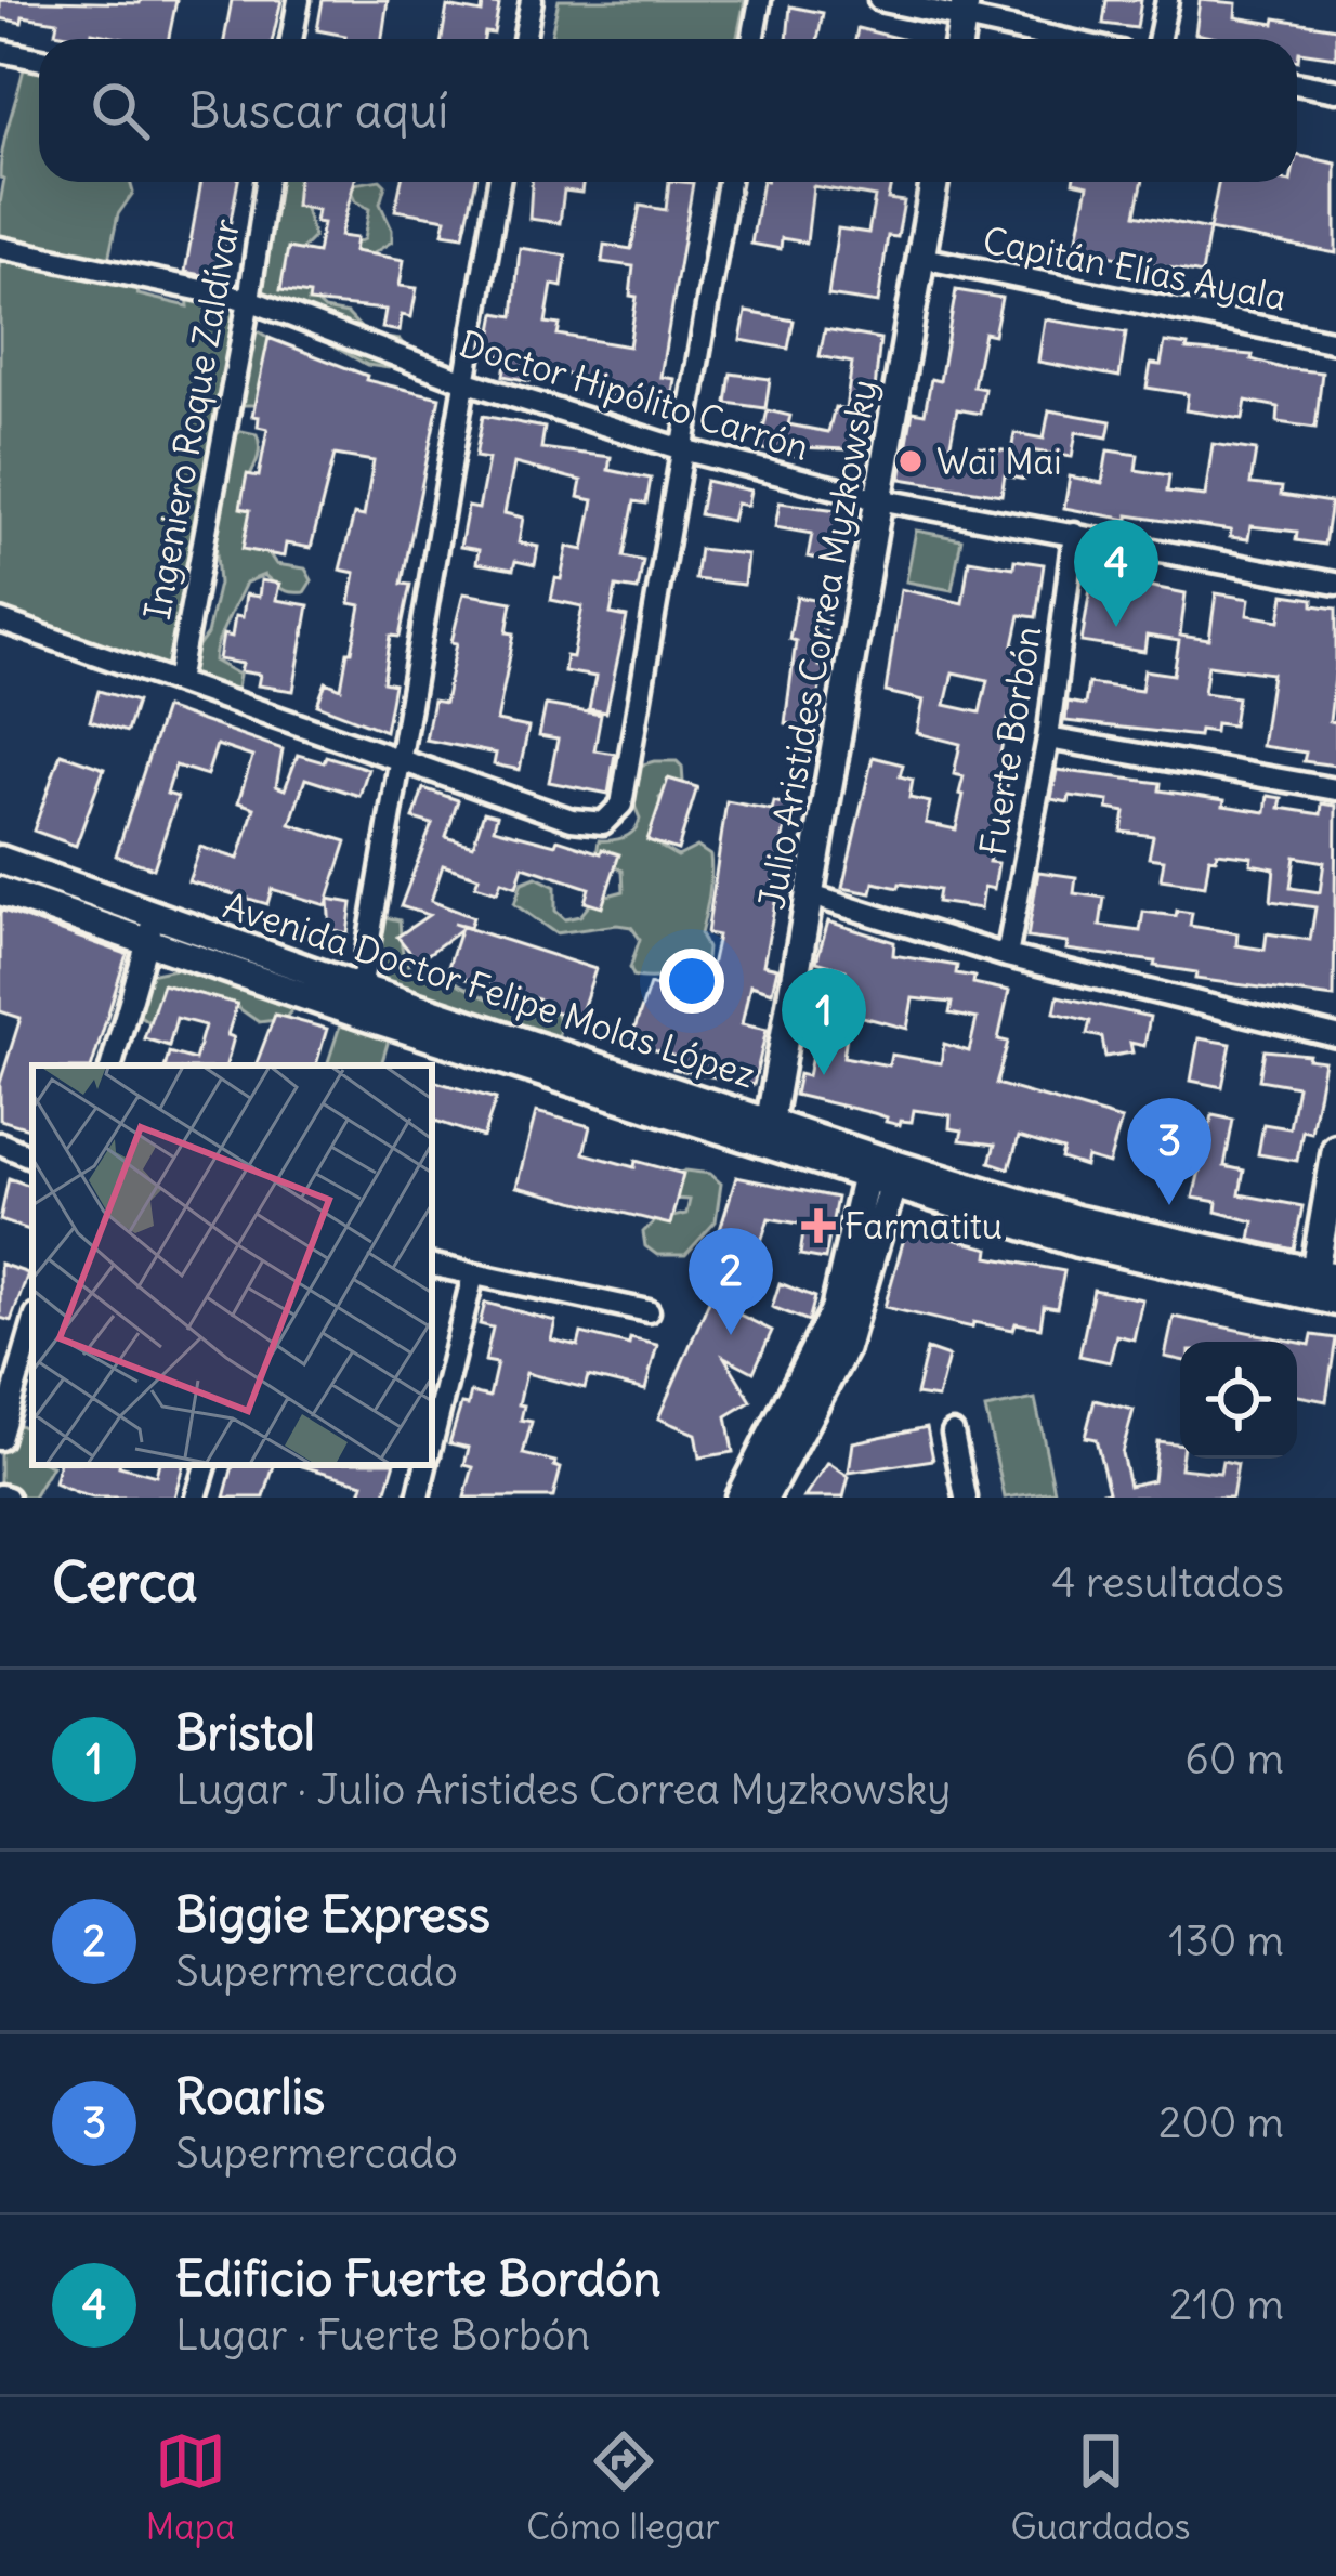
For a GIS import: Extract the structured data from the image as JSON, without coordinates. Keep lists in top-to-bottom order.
{
  "streets": {
    "main road": ["Julio Aristides Correa Myzkowsky", "Avenida Doctor Felipe Molas López"],
    "street": [
      "Capitán Elías Ayala",
      "Doctor Hipólito Carrón",
      "Ingeniero Roque Zaldívar",
      "Fuerte Borbón"
    ]
  },
  "crossings": [
    ["Capitán Elías Ayala", "Julio Aristides Correa Myzkowsky"],
    ["Doctor Hipólito Carrón", "Ingeniero Roque Zaldívar"],
    ["Doctor Hipólito Carrón", "Julio Aristides Correa Myzkowsky"],
    ["Doctor Hipólito Carrón", "Fuerte Borbón"],
    ["Julio Aristides Correa Myzkowsky", "Avenida Doctor Felipe Molas López"]
  ],
  "places": {
    "other": ["Wai Mai"],
    "health": ["Farmatitu"]
  },
  "page": {
    "search": "Buscar aquí",
    "pins": [
      "4",
      "1",
      "3",
      "2"
    ],
    "heading": ["Cerca", "4 resultados"],
    "list": [
      {
        "mark": "1",
        "name": "Bristol",
        "note": "Lugar · Julio Aristides Correa Myzkowsky",
        "value": "60 m"
      },
      {
        "mark": "2",
        "name": "Biggie Express",
        "note": "Supermercado",
        "value": "130 m"
      },
      {
        "mark": "3",
        "name": "Roarlis",
        "note": "Supermercado",
        "value": "200 m"
      },
      {
        "mark": "4",
        "name": "Edificio Fuerte Bordón",
        "note": "Lugar · Fuerte Borbón",
        "value": "210 m"
      }
    ],
    "nav": ["Mapa", "Cómo llegar", "Guardados"]
  }
}
